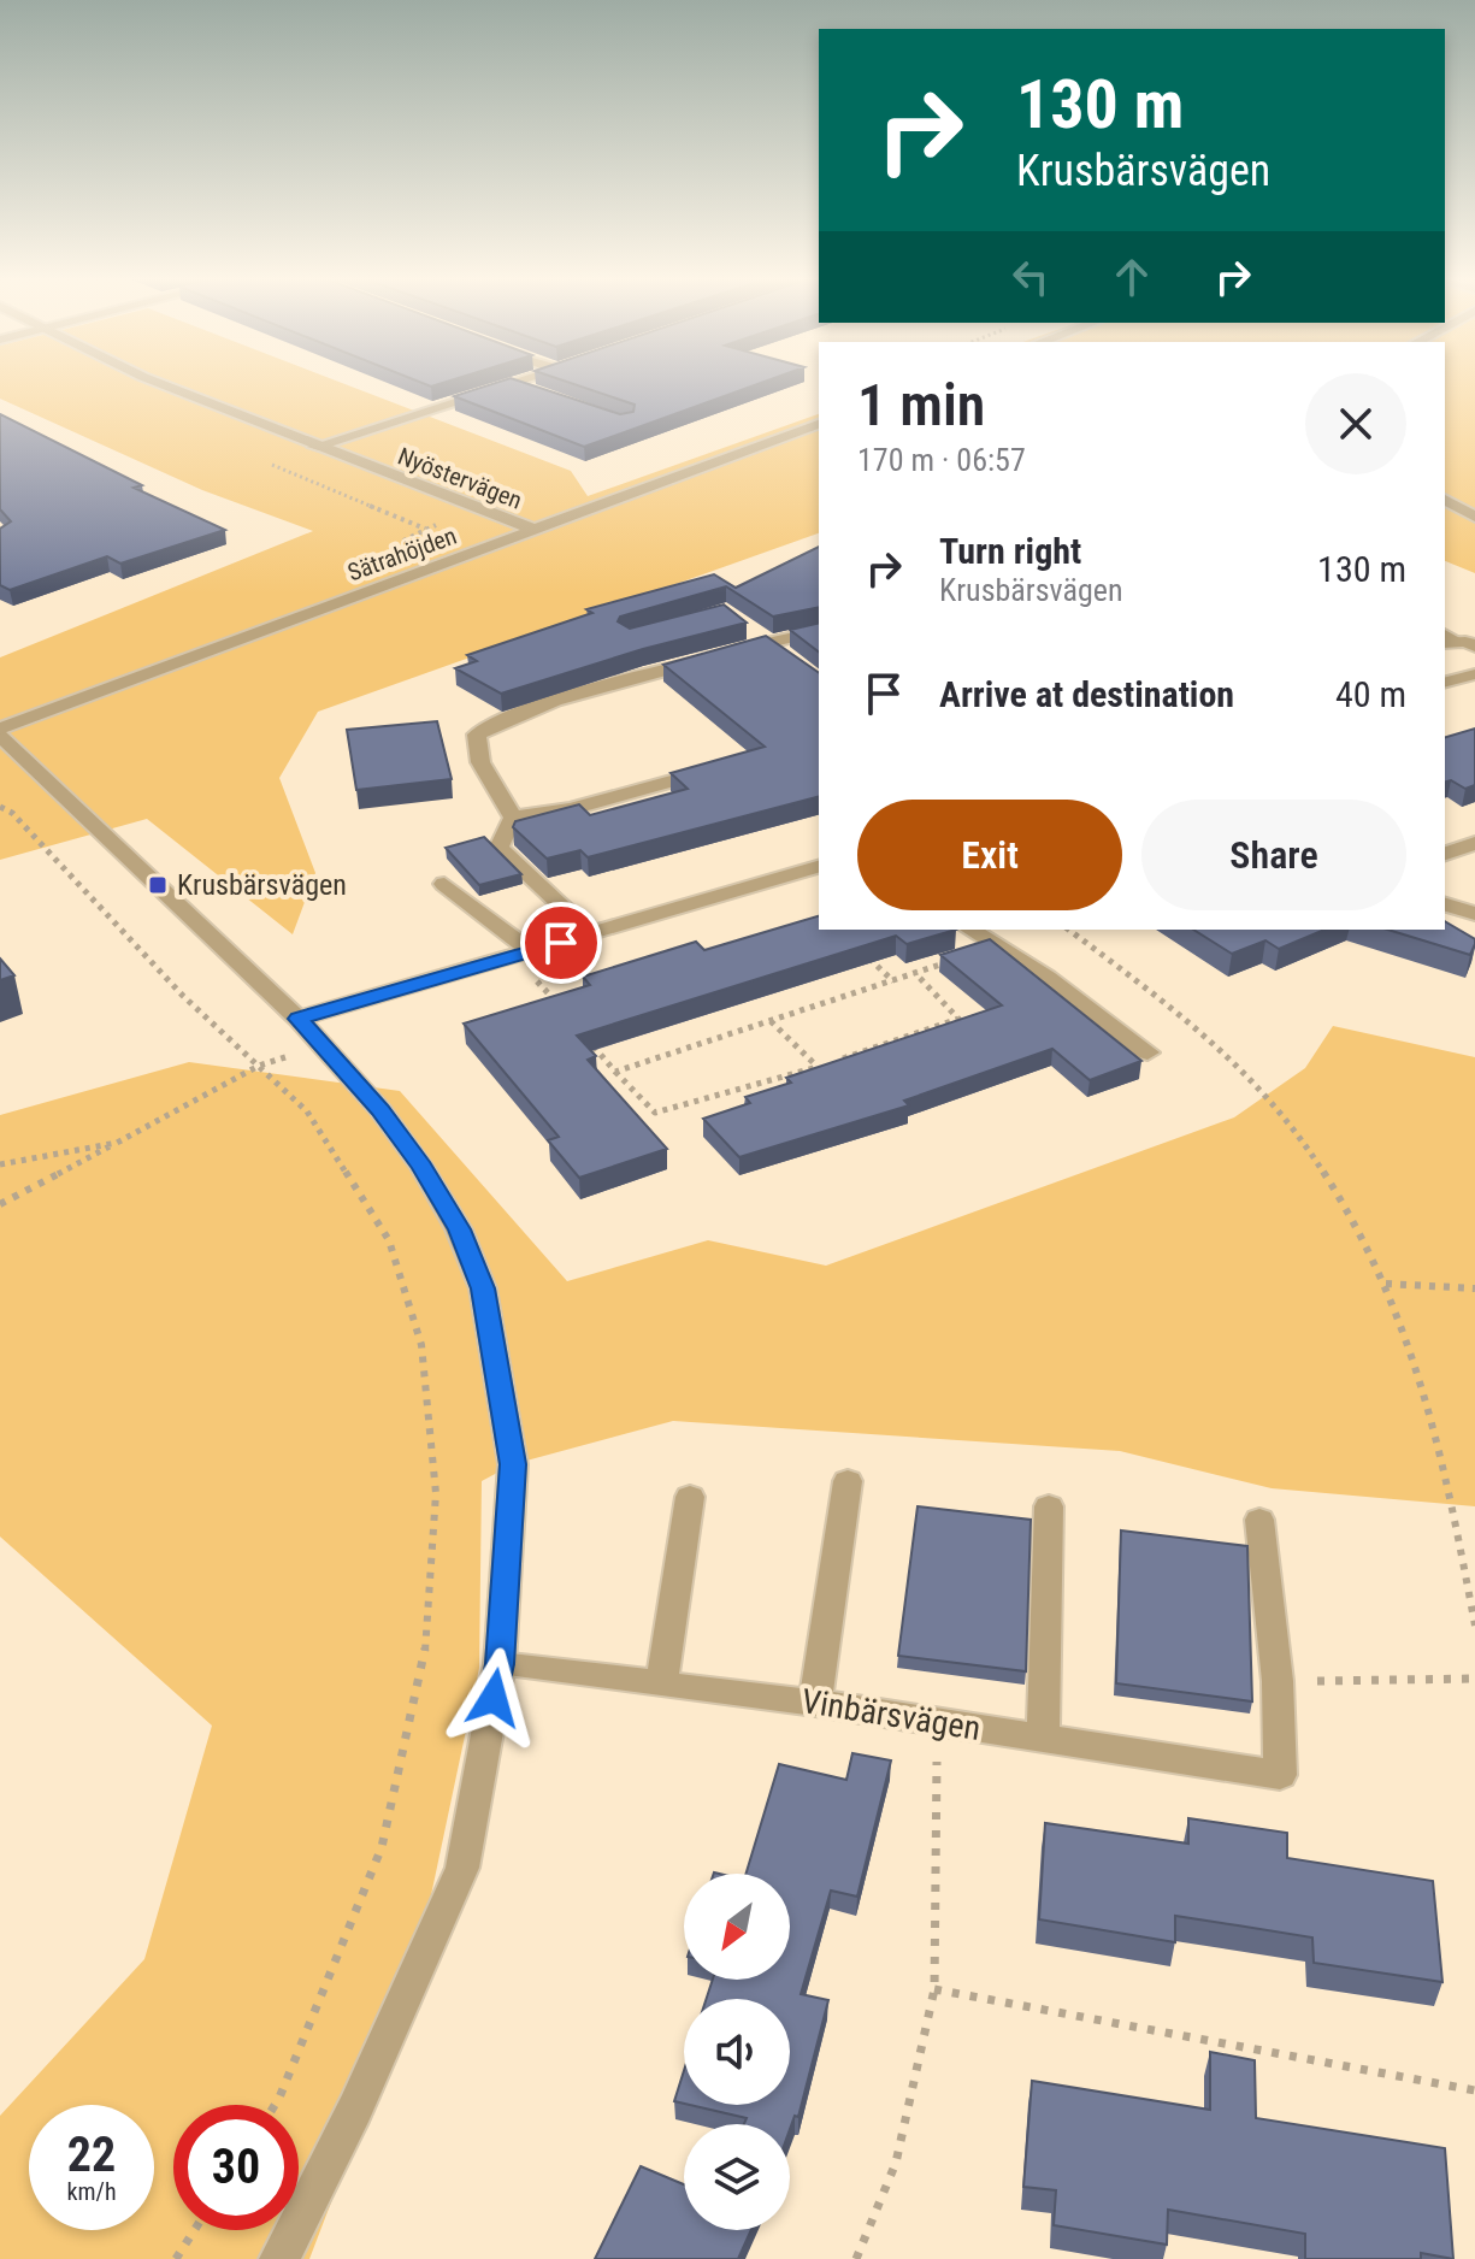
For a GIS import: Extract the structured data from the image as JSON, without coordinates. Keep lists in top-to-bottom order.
{
  "streets": {
    "street": ["Nyöstervägen", "Sätrahöjden", "Vinbärsvägen"]
  },
  "crossings": [
    ["Nyöstervägen", "Sätrahöjden"]
  ],
  "places": {
    "transit": ["Krusbärsvägen"]
  },
  "north": "bottom left",
  "page": {
    "turn": ["130 m", "Krusbärsvägen"],
    "heading": ["1 min", "170 m · 06:57"],
    "list": [
      {
        "name": "Turn right",
        "note": "Krusbärsvägen",
        "value": "130 m"
      },
      {
        "name": "Arrive at destination",
        "value": "40 m"
      }
    ],
    "buttons": ["Exit", "Share"],
    "speed": "22 km/h",
    "limit": "30"
  }
}
